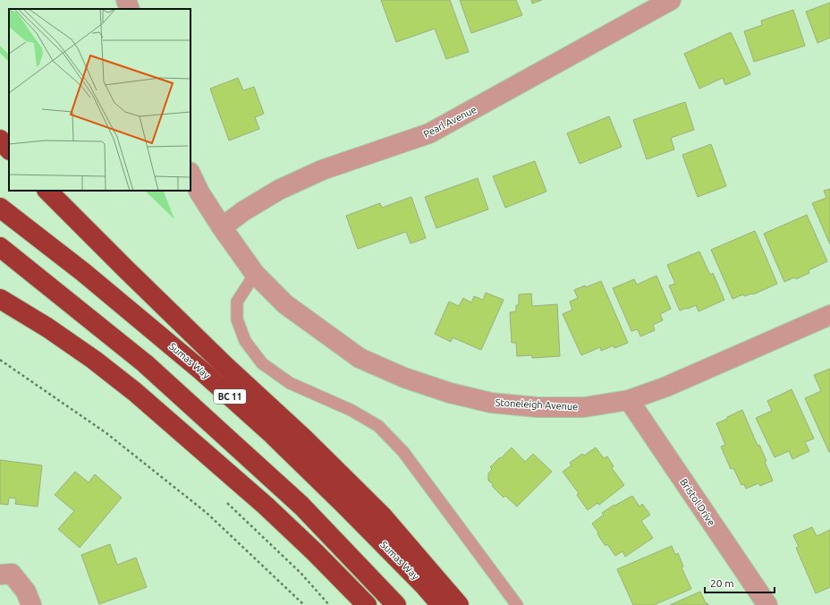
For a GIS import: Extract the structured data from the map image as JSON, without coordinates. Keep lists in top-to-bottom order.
{
  "streets": {
    "highway": ["Sumas Way", "BC 11"],
    "street": ["Pearl Avenue", "Stoneleigh Avenue", "Bristol Drive"]
  },
  "crossings": [
    ["Pearl Avenue", "Stoneleigh Avenue"],
    ["Stoneleigh Avenue", "Bristol Drive"]
  ],
  "scale_bar": "20 m"
}
